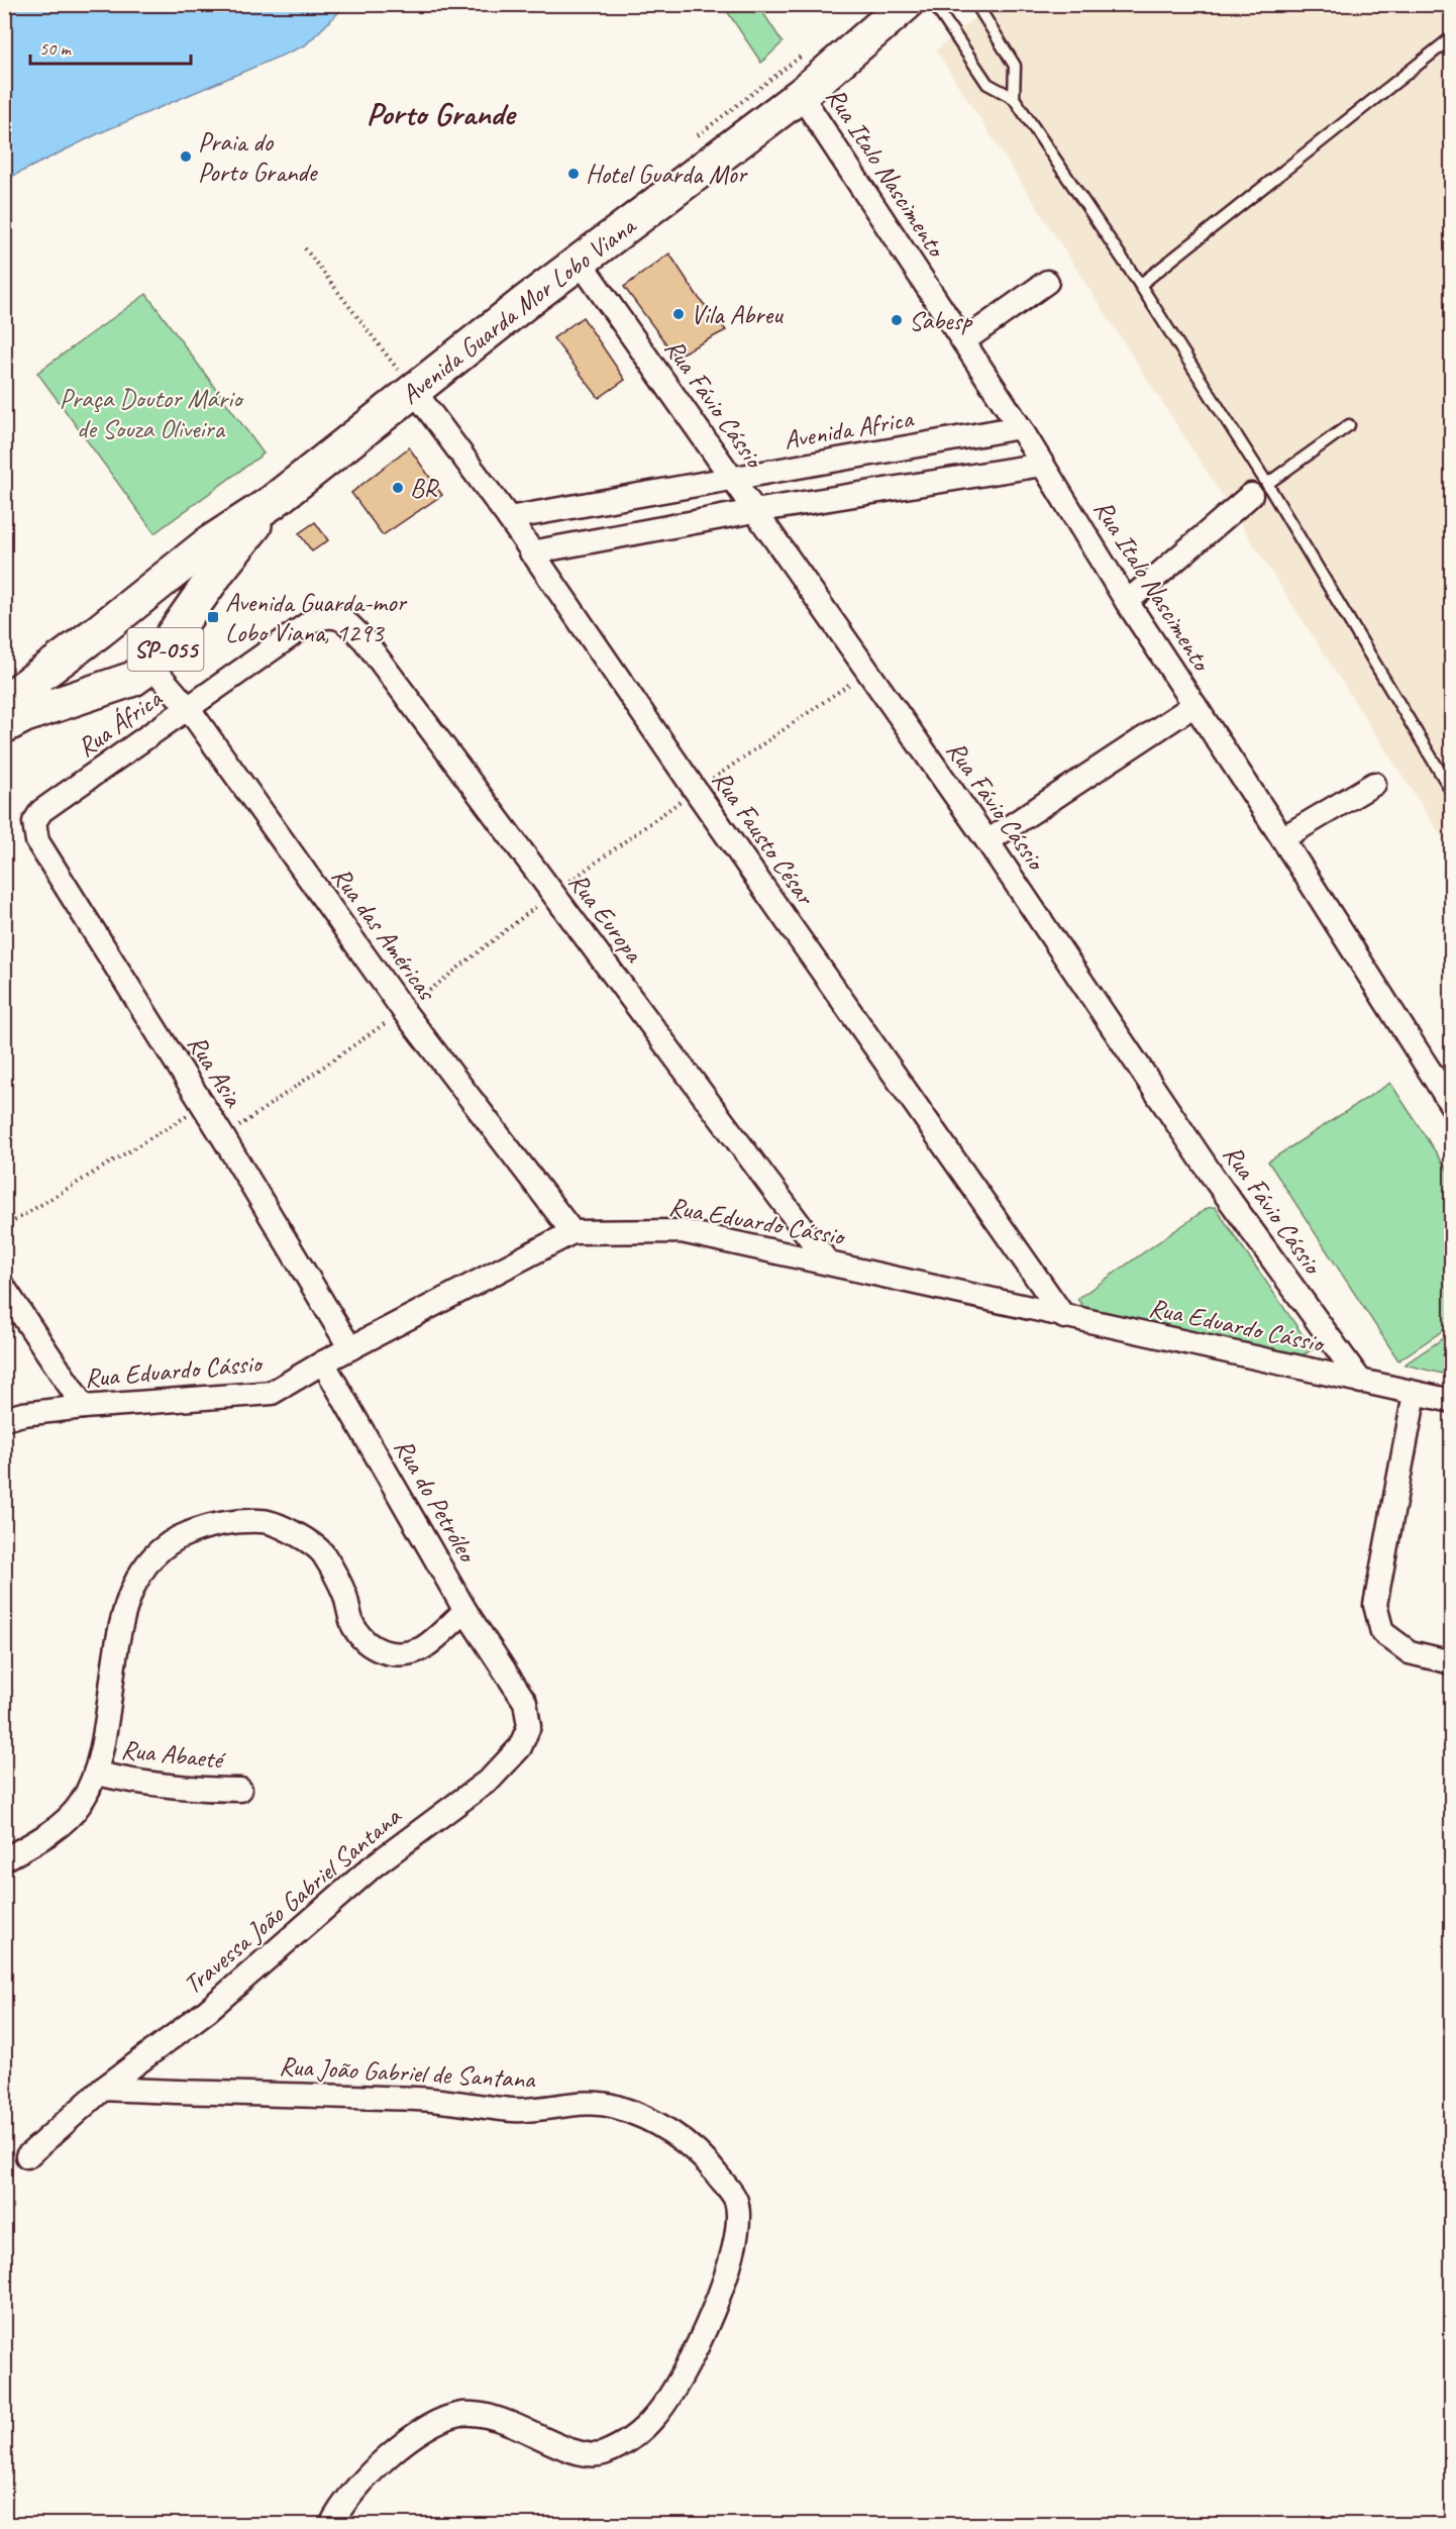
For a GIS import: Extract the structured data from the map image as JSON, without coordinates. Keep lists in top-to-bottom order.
{
  "streets": {
    "main road": ["Avenida Guarda Mor Lobo Viana", "SP-055"],
    "street": [
      "Rua Italo Nascimento",
      "Rua Fávio Cássio",
      "Avenida Africa",
      "Rua África",
      "Rua Fausto César",
      "Rua Europa",
      "Rua das Américas",
      "Rua Asia",
      "Rua Eduardo Cássio",
      "Rua do Petróleo",
      "Rua Abaeté",
      "Travessa João Gabriel Santana",
      "Rua João Gabriel de Santana"
    ]
  },
  "crossings": [
    ["Rua Italo Nascimento", "Avenida Guarda Mor Lobo Viana"],
    ["Rua Italo Nascimento", "Avenida Africa"],
    ["Avenida Guarda Mor Lobo Viana", "Rua Fávio Cássio"],
    ["Avenida Guarda Mor Lobo Viana", "SP-055"],
    ["Avenida Guarda Mor Lobo Viana", "Rua Fausto César"],
    ["Avenida Guarda Mor Lobo Viana", "Rua das Américas"],
    ["Rua Fávio Cássio", "Avenida Africa"],
    ["Rua Fávio Cássio", "Rua Eduardo Cássio"],
    ["Avenida Africa", "Rua Fausto César"],
    ["SP-055", "Rua das Américas"],
    ["Rua África", "Rua Europa"],
    ["Rua África", "Rua das Américas"],
    ["Rua África", "Rua Asia"],
    ["Rua Fausto César", "Rua Eduardo Cássio"],
    ["Rua Europa", "Rua Eduardo Cássio"],
    ["Rua das Américas", "Rua Eduardo Cássio"],
    ["Rua Asia", "Rua Eduardo Cássio"],
    ["Rua Eduardo Cássio", "Rua do Petróleo"],
    ["Rua do Petróleo", "Travessa João Gabriel Santana"],
    ["Travessa João Gabriel Santana", "Rua João Gabriel de Santana"]
  ],
  "districts": ["Porto Grande"],
  "parks": ["Praça Doutor Mário de Souza Oliveira"],
  "places": {
    "other": [
      "Praia do Porto Grande",
      "Hotel Guarda Mor",
      "Vila Abreu",
      "Sabesp",
      "BR"
    ],
    "transit": ["Avenida Guarda-mor Lobo Viana, 1293"]
  },
  "scale_bar": "50 m"
}
